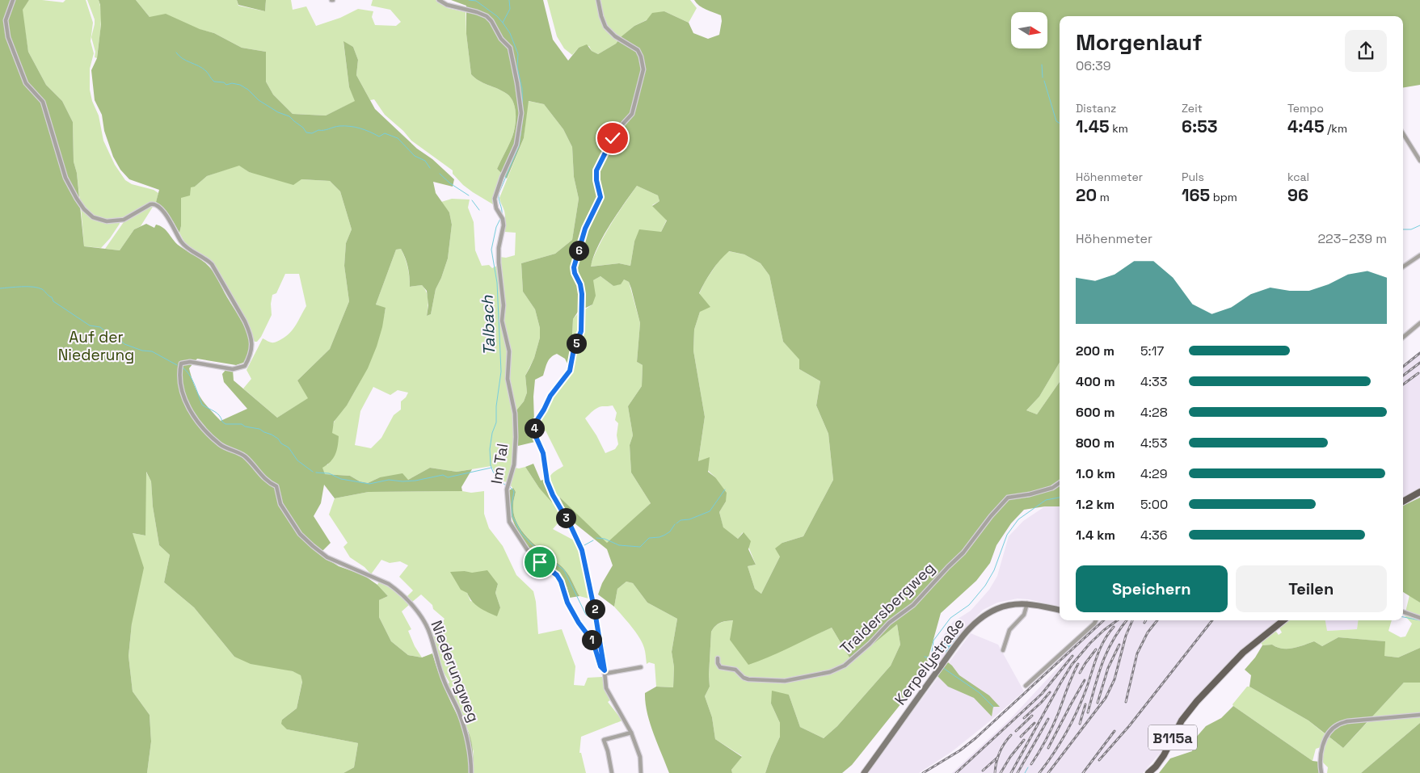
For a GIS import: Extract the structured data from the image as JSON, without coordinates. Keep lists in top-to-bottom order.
{
  "streets": {
    "main road": ["Kerpelystraße", "B115a"],
    "street": ["Im Tal", "Traidersbergweg", "Niederungweg"]
  },
  "water": ["Talbach"],
  "parks": ["Auf der Niederung"],
  "north": "right",
  "page": {
    "heading": ["Morgenlauf", "06:39"],
    "stats": [
      ["Distanz", "1.45 km"],
      ["Zeit", "6:53"],
      ["Tempo", "4:45 /km"],
      ["Höhenmeter", "20 m"],
      ["Puls", "165 bpm"],
      ["kcal", "96"]
    ],
    "chart": ["Höhenmeter", "223–239 m"],
    "pins": [
      "6",
      "5",
      "4",
      "3",
      "2",
      "1"
    ],
    "list": [
      {
        "name": "200 m",
        "note": "5:17"
      },
      {
        "name": "400 m",
        "note": "4:33"
      },
      {
        "name": "600 m",
        "note": "4:28"
      },
      {
        "name": "800 m",
        "note": "4:53"
      },
      {
        "name": "1.0 km",
        "note": "4:29"
      },
      {
        "name": "1.2 km",
        "note": "5:00"
      },
      {
        "name": "1.4 km",
        "note": "4:36"
      }
    ],
    "buttons": ["Speichern", "Teilen"]
  }
}
